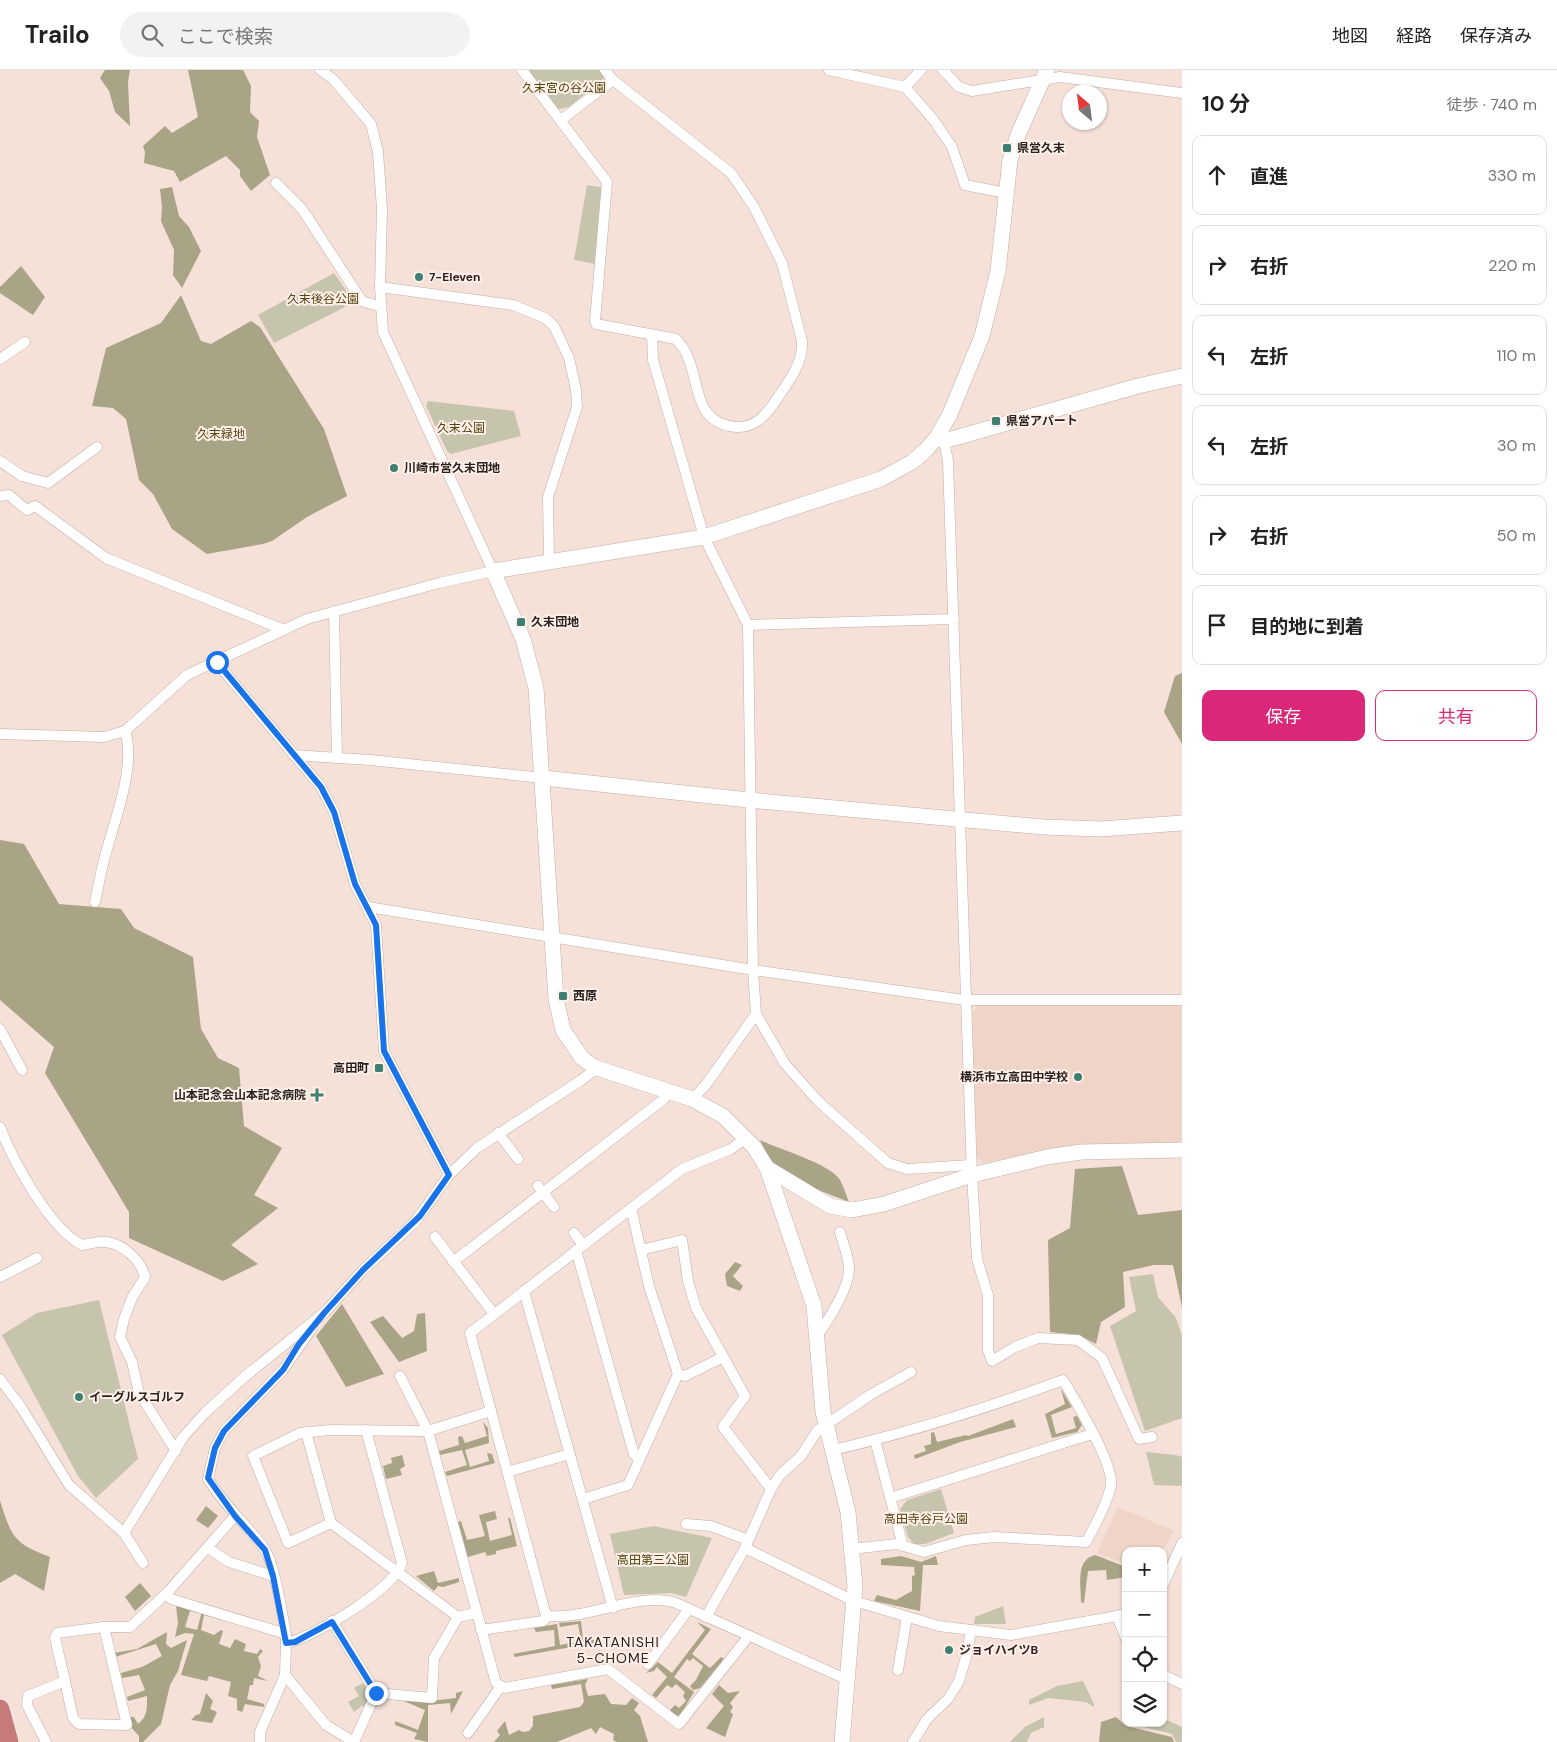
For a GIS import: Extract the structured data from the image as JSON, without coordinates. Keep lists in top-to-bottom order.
{
  "districts": ["TAKATANISHI 5-CHOME"],
  "parks": [
    "久末宮の谷公園",
    "久末後谷公園",
    "久末公園",
    "久末緑地",
    "高田寺谷戸公園",
    "高田第三公園"
  ],
  "places": {
    "transit": [
      "県営久末",
      "県営アパート",
      "久末団地",
      "西原",
      "高田町"
    ],
    "other": [
      "7-Eleven",
      "川崎市営久末団地",
      "横浜市立高田中学校",
      "イーグルスゴルフ",
      "ジョイハイツB"
    ],
    "health": ["山本記念会山本記念病院"]
  },
  "north": "top left",
  "page": {
    "header": "Trailo",
    "search": "ここで検索",
    "nav": ["地図", "経路", "保存済み"],
    "heading": ["10 分", "徒歩 · 740 m"],
    "list": [
      ["直進", "330 m"],
      ["右折", "220 m"],
      ["左折", "110 m"],
      ["左折", "30 m"],
      ["右折", "50 m"],
      "目的地に到着"
    ],
    "buttons": ["保存", "共有"],
    "map_buttons": ["+", "−"]
  }
}
